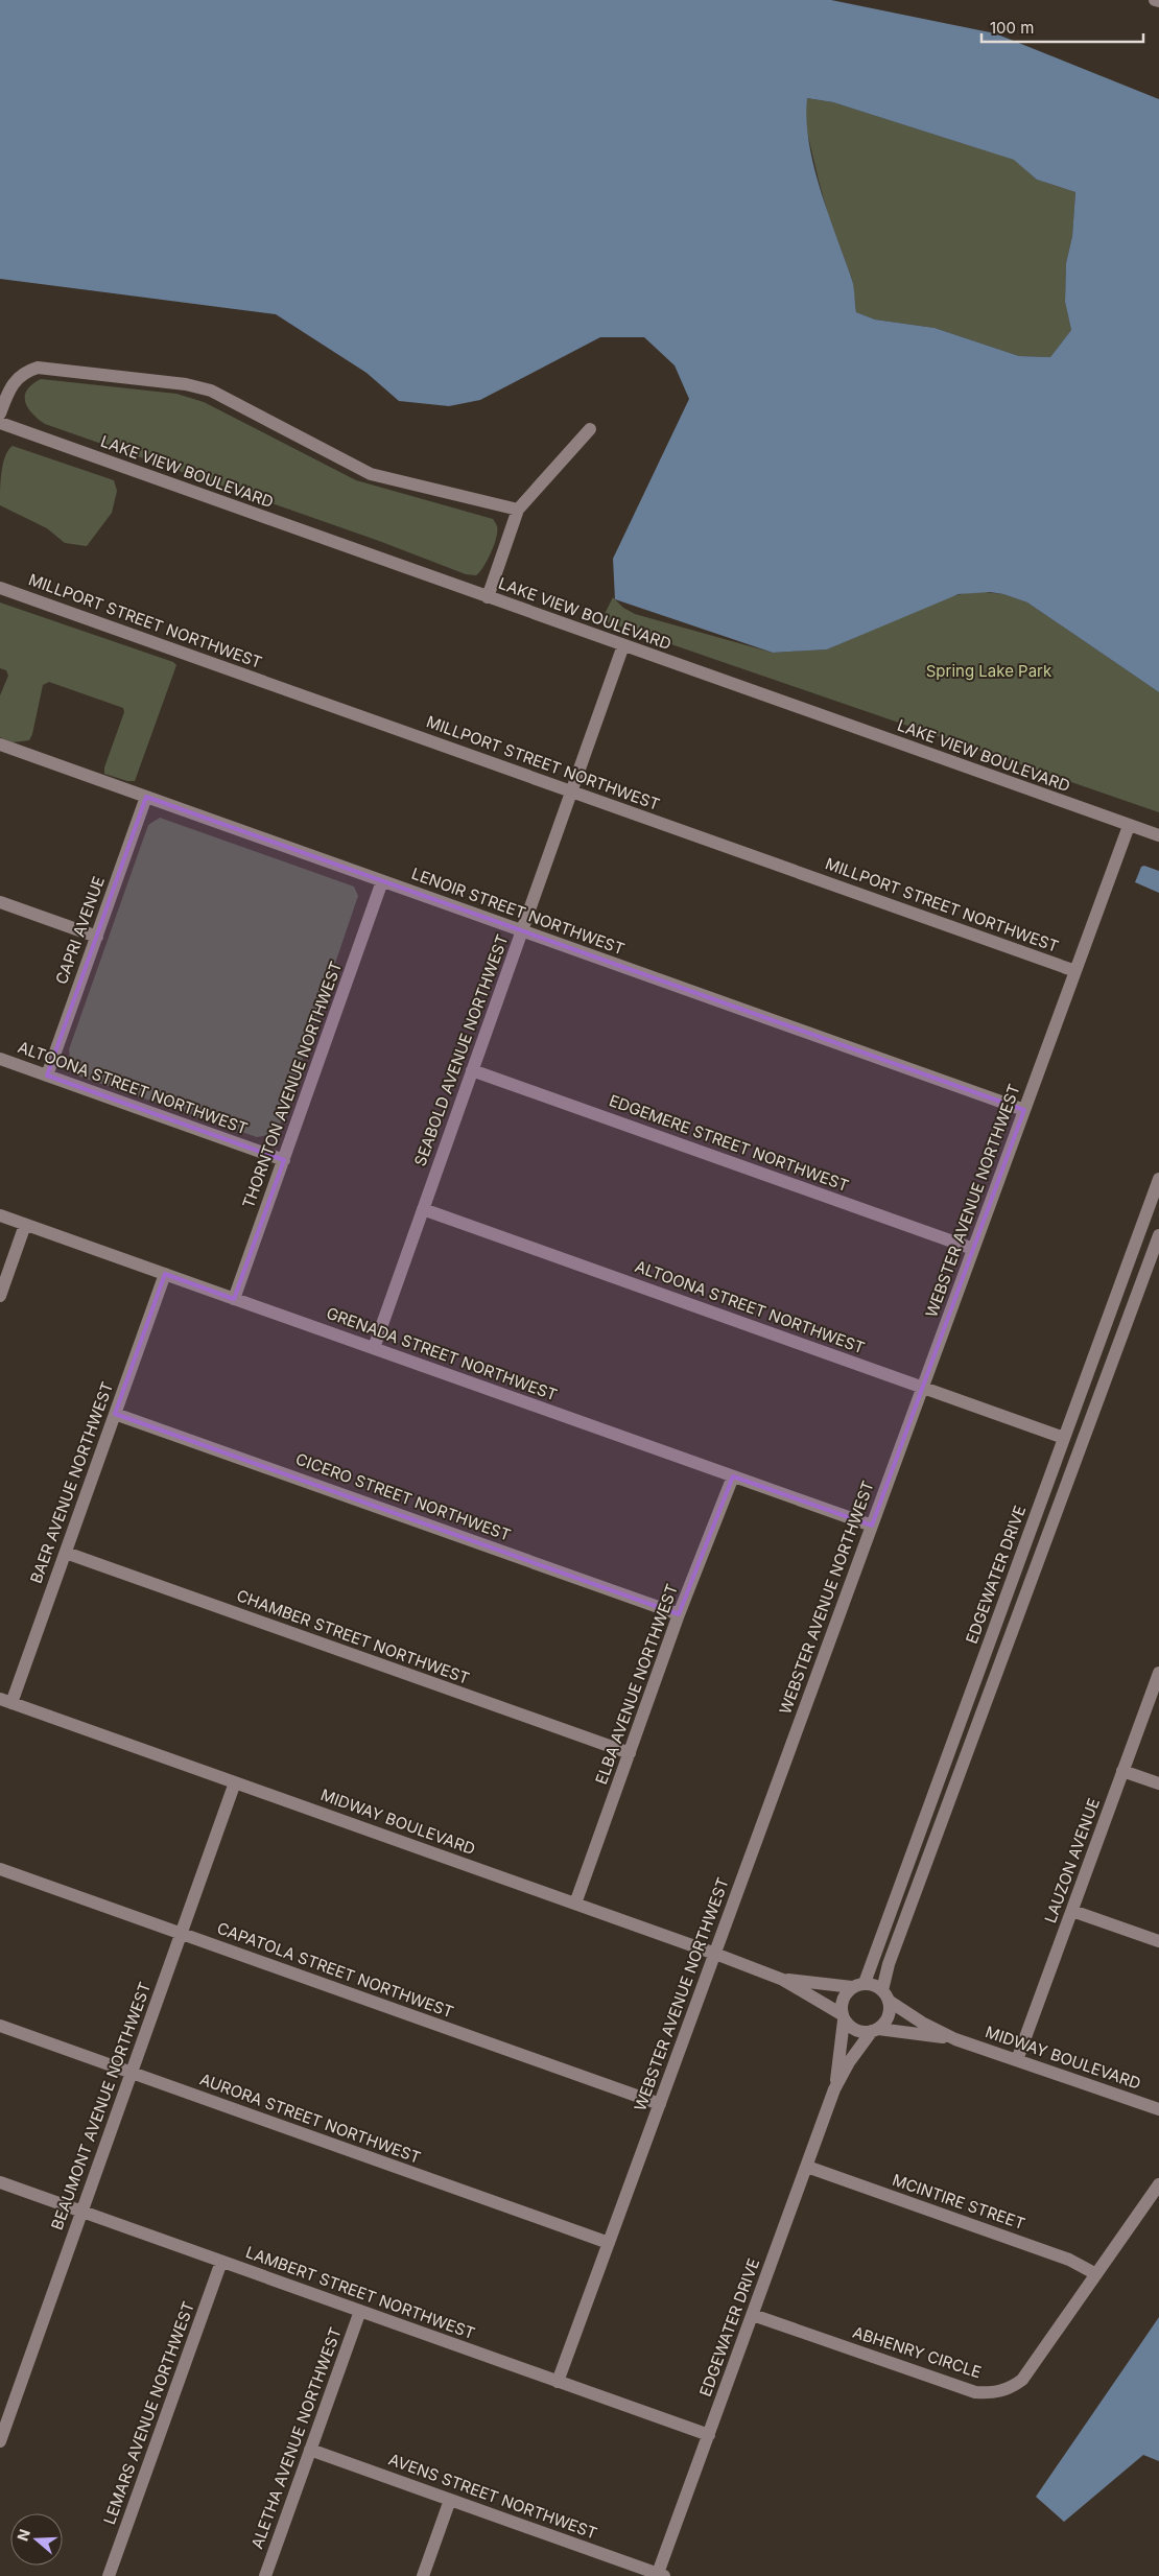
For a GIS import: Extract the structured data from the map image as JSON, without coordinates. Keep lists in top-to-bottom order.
{
  "streets": {
    "street": [
      "LAKE VIEW BOULEVARD",
      "MILLPORT STREET NORTHWEST",
      "LENOIR STREET NORTHWEST",
      "CAPRI AVENUE",
      "SEABOLD AVENUE NORTHWEST",
      "THORNTON AVENUE NORTHWEST",
      "ALTOONA STREET NORTHWEST",
      "EDGEMERE STREET NORTHWEST",
      "WEBSTER AVENUE NORTHWEST",
      "GRENADA STREET NORTHWEST",
      "BAER AVENUE NORTHWEST",
      "CICERO STREET NORTHWEST",
      "EDGEWATER DRIVE",
      "CHAMBER STREET NORTHWEST",
      "ELBA AVENUE NORTHWEST",
      "MIDWAY BOULEVARD",
      "LAUZON AVENUE",
      "CAPATOLA STREET NORTHWEST",
      "BEAUMONT AVENUE NORTHWEST",
      "AURORA STREET NORTHWEST",
      "MCINTIRE STREET",
      "LAMBERT STREET NORTHWEST",
      "ABHENRY CIRCLE",
      "LEMARS AVENUE NORTHWEST",
      "ALETHA AVENUE NORTHWEST",
      "AVENS STREET NORTHWEST"
    ]
  },
  "crossings": [
    ["LAKE VIEW BOULEVARD", "SEABOLD AVENUE NORTHWEST"],
    ["LAKE VIEW BOULEVARD", "WEBSTER AVENUE NORTHWEST"],
    ["MILLPORT STREET NORTHWEST", "SEABOLD AVENUE NORTHWEST"],
    ["MILLPORT STREET NORTHWEST", "WEBSTER AVENUE NORTHWEST"],
    ["LENOIR STREET NORTHWEST", "CAPRI AVENUE"],
    ["LENOIR STREET NORTHWEST", "SEABOLD AVENUE NORTHWEST"],
    ["LENOIR STREET NORTHWEST", "THORNTON AVENUE NORTHWEST"],
    ["LENOIR STREET NORTHWEST", "WEBSTER AVENUE NORTHWEST"],
    ["CAPRI AVENUE", "ALTOONA STREET NORTHWEST"],
    ["SEABOLD AVENUE NORTHWEST", "ALTOONA STREET NORTHWEST"],
    ["SEABOLD AVENUE NORTHWEST", "EDGEMERE STREET NORTHWEST"],
    ["SEABOLD AVENUE NORTHWEST", "GRENADA STREET NORTHWEST"],
    ["THORNTON AVENUE NORTHWEST", "ALTOONA STREET NORTHWEST"],
    ["THORNTON AVENUE NORTHWEST", "GRENADA STREET NORTHWEST"],
    ["ALTOONA STREET NORTHWEST", "WEBSTER AVENUE NORTHWEST"],
    ["ALTOONA STREET NORTHWEST", "EDGEWATER DRIVE"],
    ["EDGEMERE STREET NORTHWEST", "WEBSTER AVENUE NORTHWEST"],
    ["WEBSTER AVENUE NORTHWEST", "GRENADA STREET NORTHWEST"],
    ["WEBSTER AVENUE NORTHWEST", "MIDWAY BOULEVARD"],
    ["WEBSTER AVENUE NORTHWEST", "CAPATOLA STREET NORTHWEST"],
    ["WEBSTER AVENUE NORTHWEST", "AURORA STREET NORTHWEST"],
    ["WEBSTER AVENUE NORTHWEST", "LAMBERT STREET NORTHWEST"],
    ["GRENADA STREET NORTHWEST", "BAER AVENUE NORTHWEST"],
    ["GRENADA STREET NORTHWEST", "ELBA AVENUE NORTHWEST"],
    ["BAER AVENUE NORTHWEST", "CICERO STREET NORTHWEST"],
    ["BAER AVENUE NORTHWEST", "CHAMBER STREET NORTHWEST"],
    ["BAER AVENUE NORTHWEST", "MIDWAY BOULEVARD"],
    ["CICERO STREET NORTHWEST", "ELBA AVENUE NORTHWEST"],
    ["EDGEWATER DRIVE", "MIDWAY BOULEVARD"],
    ["EDGEWATER DRIVE", "MCINTIRE STREET"],
    ["EDGEWATER DRIVE", "LAMBERT STREET NORTHWEST"],
    ["EDGEWATER DRIVE", "ABHENRY CIRCLE"],
    ["EDGEWATER DRIVE", "AVENS STREET NORTHWEST"],
    ["CHAMBER STREET NORTHWEST", "ELBA AVENUE NORTHWEST"],
    ["ELBA AVENUE NORTHWEST", "MIDWAY BOULEVARD"],
    ["MIDWAY BOULEVARD", "LAUZON AVENUE"],
    ["MIDWAY BOULEVARD", "BEAUMONT AVENUE NORTHWEST"],
    ["CAPATOLA STREET NORTHWEST", "BEAUMONT AVENUE NORTHWEST"],
    ["BEAUMONT AVENUE NORTHWEST", "AURORA STREET NORTHWEST"],
    ["BEAUMONT AVENUE NORTHWEST", "LAMBERT STREET NORTHWEST"],
    ["MCINTIRE STREET", "ABHENRY CIRCLE"],
    ["LAMBERT STREET NORTHWEST", "LEMARS AVENUE NORTHWEST"],
    ["LAMBERT STREET NORTHWEST", "ALETHA AVENUE NORTHWEST"],
    ["ALETHA AVENUE NORTHWEST", "AVENS STREET NORTHWEST"]
  ],
  "parks": ["Spring Lake Park"],
  "scale_bar": "100 m",
  "north": "left"
}
